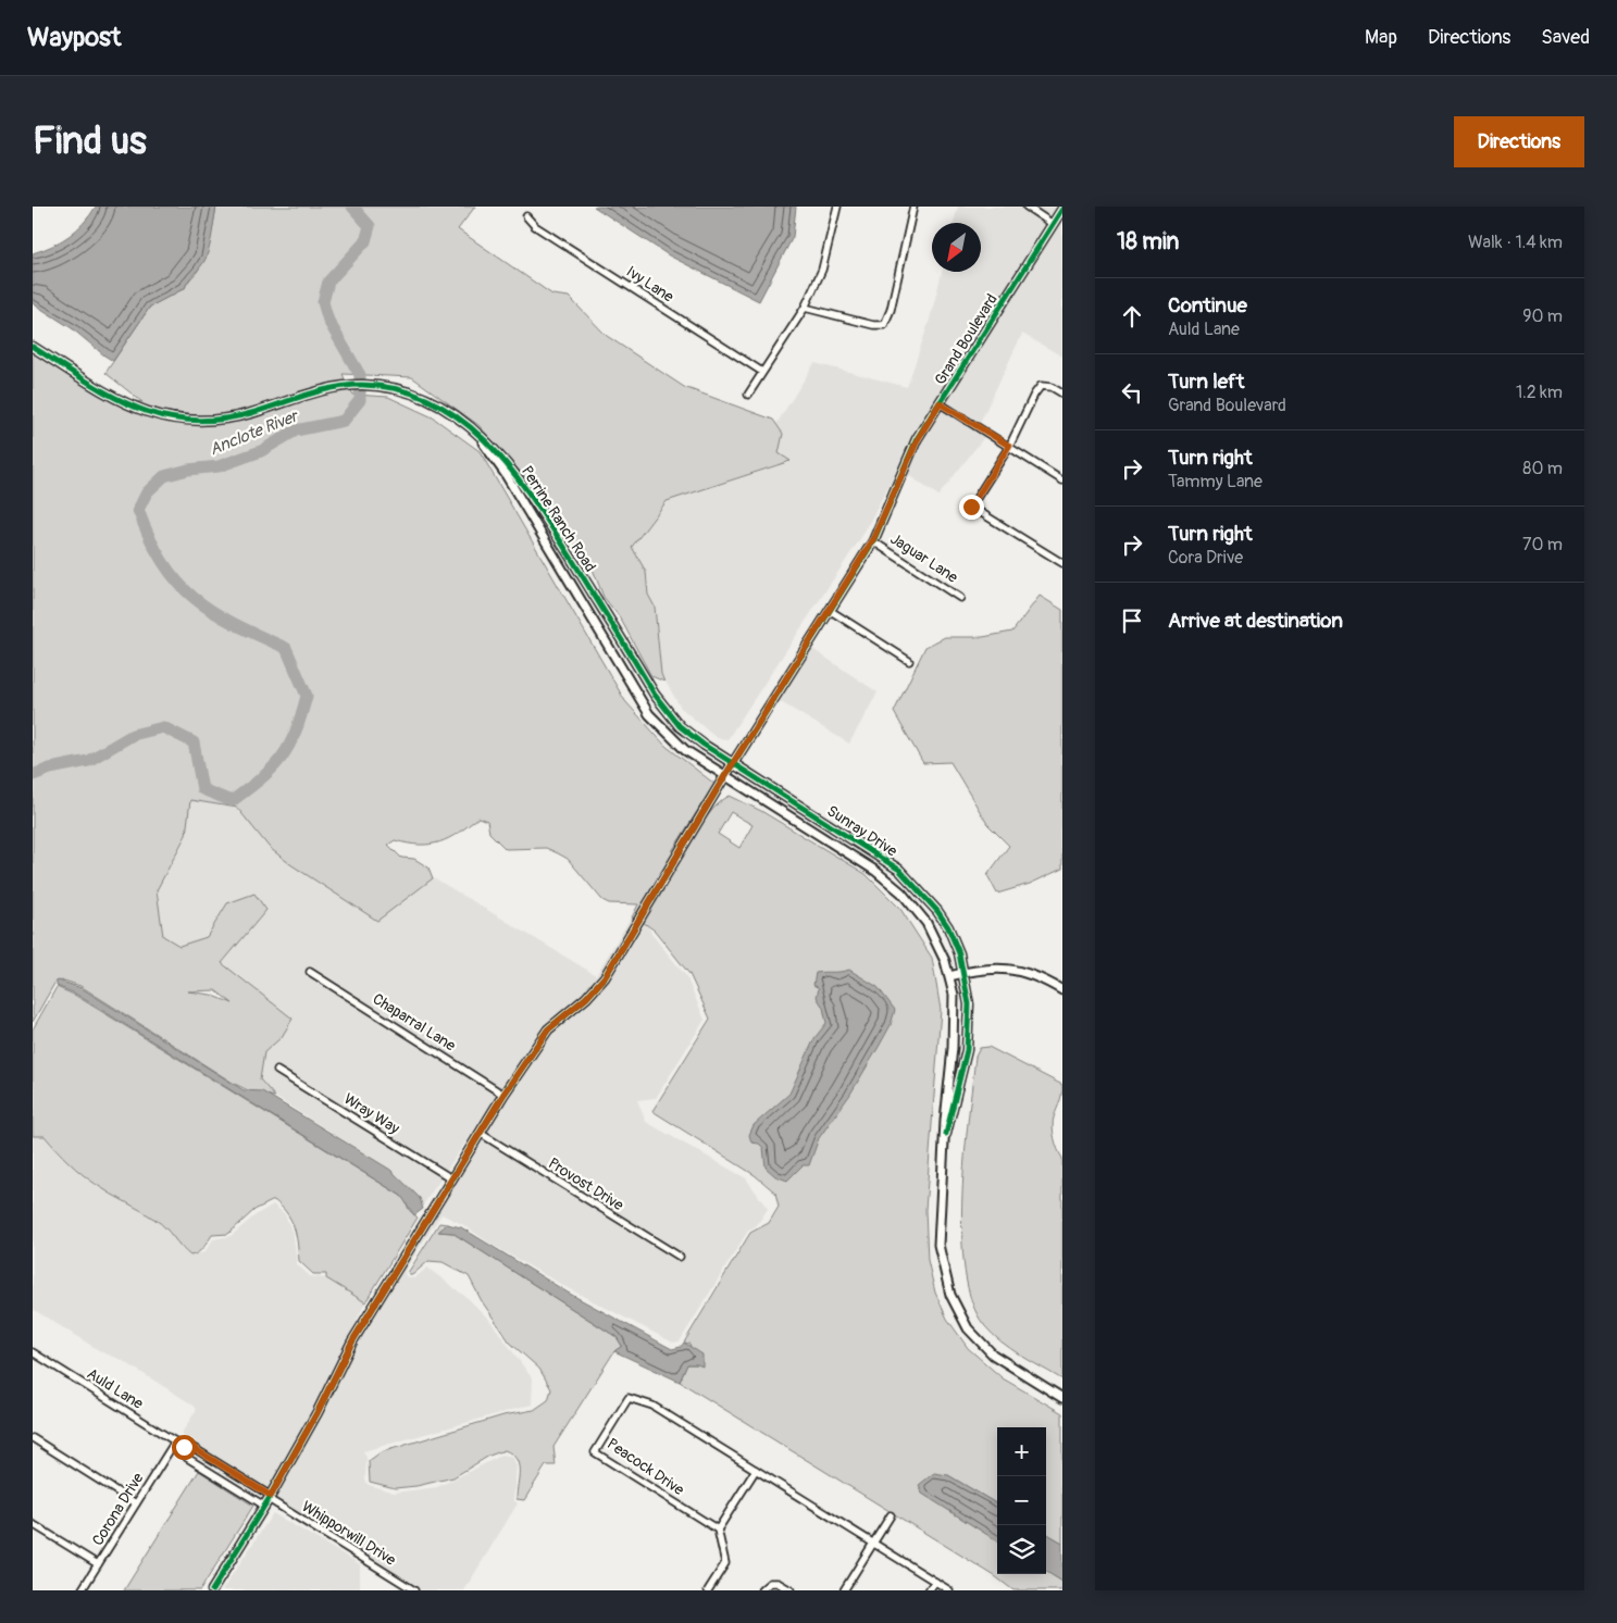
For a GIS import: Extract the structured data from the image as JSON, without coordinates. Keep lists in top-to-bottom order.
{
  "streets": {
    "street": [
      "Ivy Lane",
      "Grand Boulevard",
      "Perrine Ranch Road",
      "Jaguar Lane",
      "Sunray Drive",
      "Chaparral Lane",
      "Wray Way",
      "Provost Drive",
      "Auld Lane",
      "Peacock Drive",
      "Corona Drive",
      "Whipporwill Drive"
    ]
  },
  "crossings": [
    ["Grand Boulevard", "Perrine Ranch Road"],
    ["Grand Boulevard", "Jaguar Lane"],
    ["Grand Boulevard", "Sunray Drive"],
    ["Grand Boulevard", "Chaparral Lane"],
    ["Grand Boulevard", "Wray Way"],
    ["Grand Boulevard", "Provost Drive"],
    ["Grand Boulevard", "Auld Lane"],
    ["Grand Boulevard", "Whipporwill Drive"],
    ["Perrine Ranch Road", "Sunray Drive"],
    ["Auld Lane", "Corona Drive"],
    ["Auld Lane", "Whipporwill Drive"]
  ],
  "water": ["Anclote River"],
  "north": "bottom left",
  "page": {
    "header": "Waypost",
    "nav": ["Map", "Directions", "Saved"],
    "buttons": "Directions",
    "title": "Find us",
    "heading": ["18 min", "Walk · 1.4 km"],
    "list": [
      ["Continue", "Auld Lane", "90 m"],
      ["Turn left", "Grand Boulevard", "1.2 km"],
      ["Turn right", "Tammy Lane", "80 m"],
      ["Turn right", "Cora Drive", "70 m"],
      "Arrive at destination"
    ],
    "map_buttons": ["+", "−"]
  }
}
